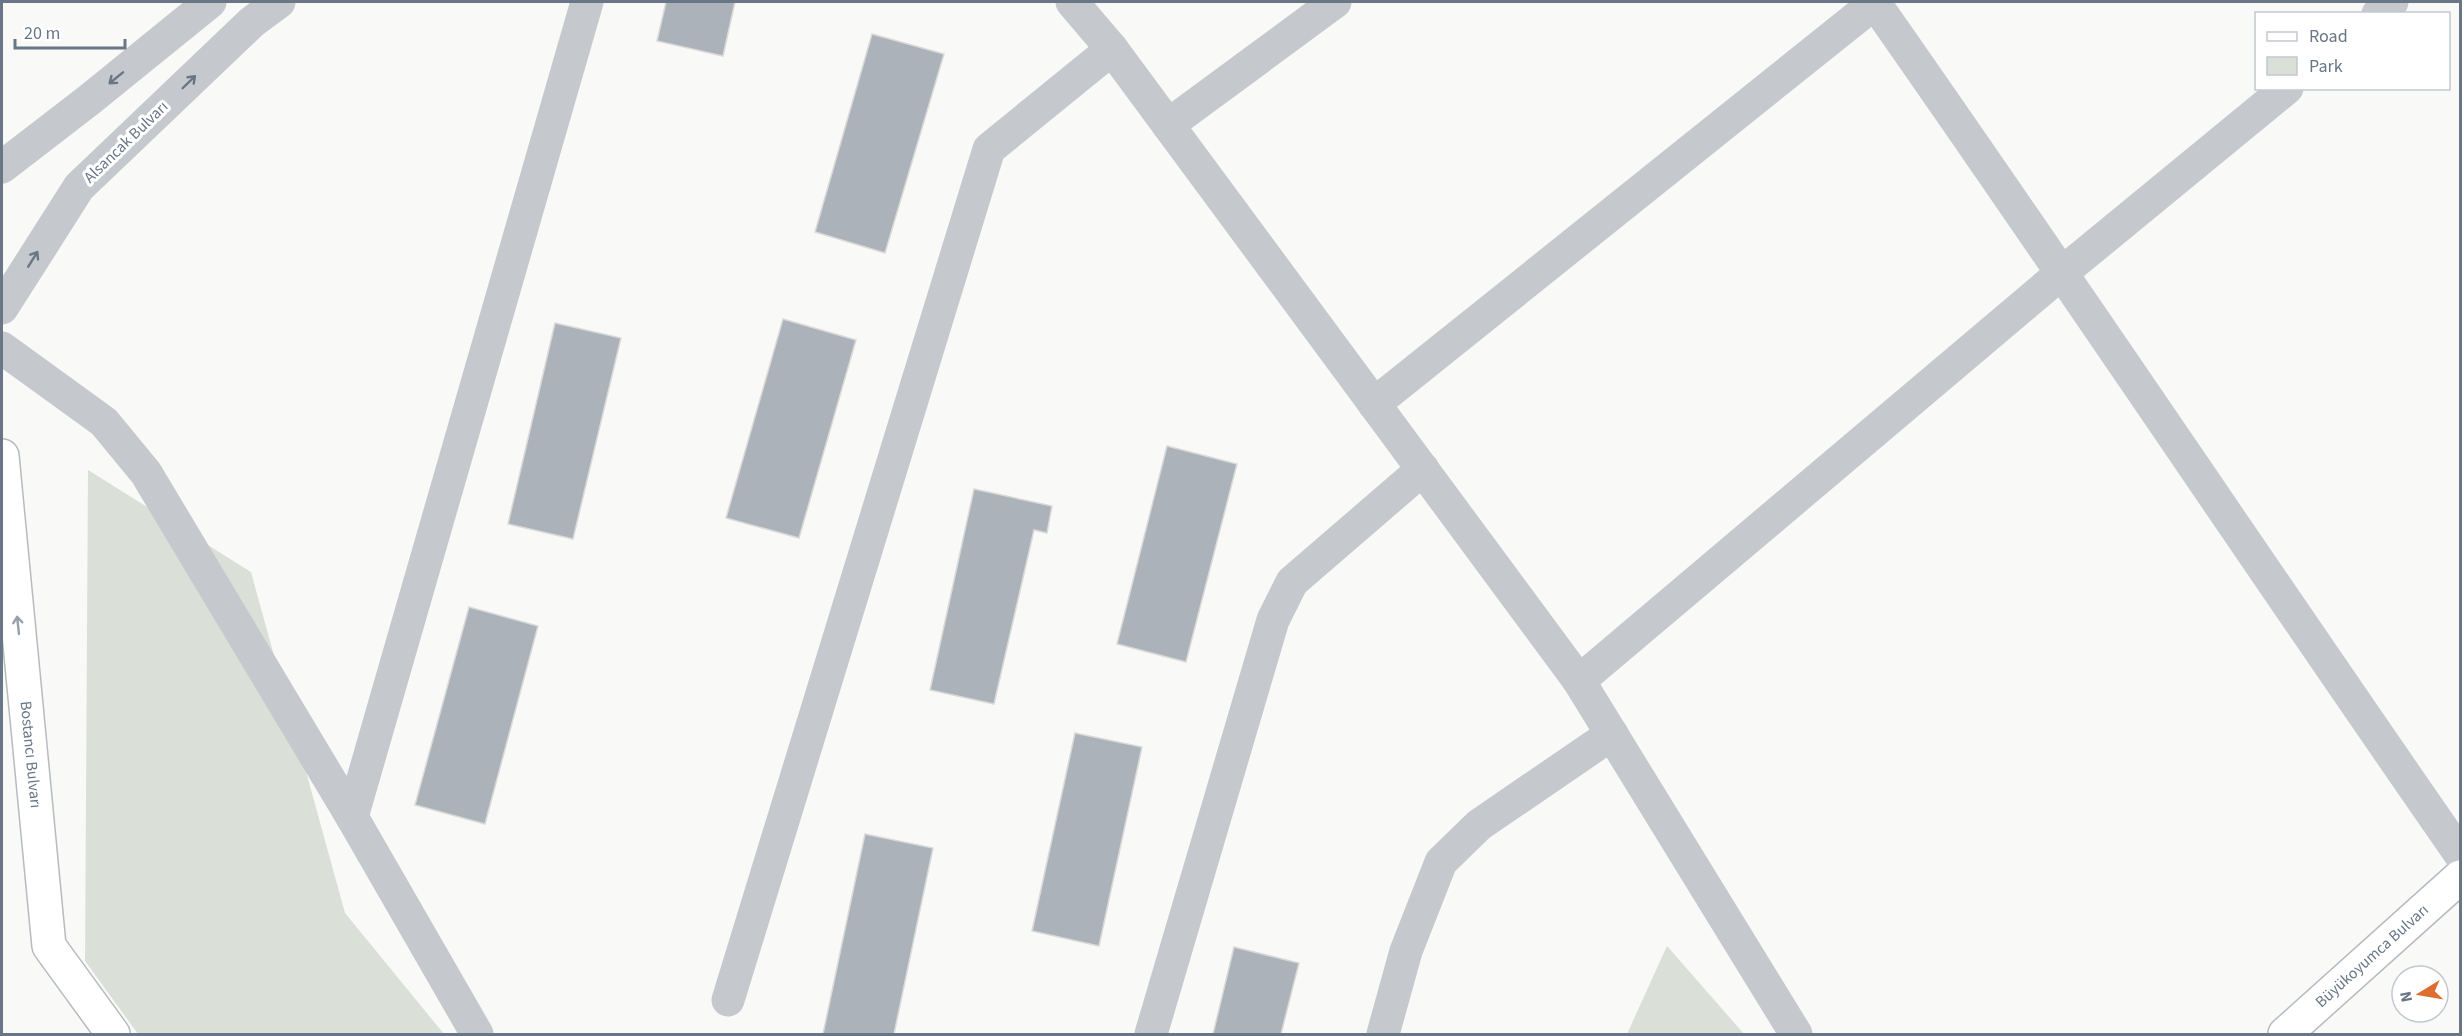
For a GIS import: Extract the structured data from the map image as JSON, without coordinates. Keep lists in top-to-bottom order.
{
  "streets": {
    "street": ["Alsancak Bulvarı", "Bostancı Bulvarı", "Büyükoyumca Bulvarı"]
  },
  "one_way": ["Bostancı Bulvarı"],
  "legend": ["Road", "Park"],
  "scale_bar": "20 m",
  "north": "left"
}
